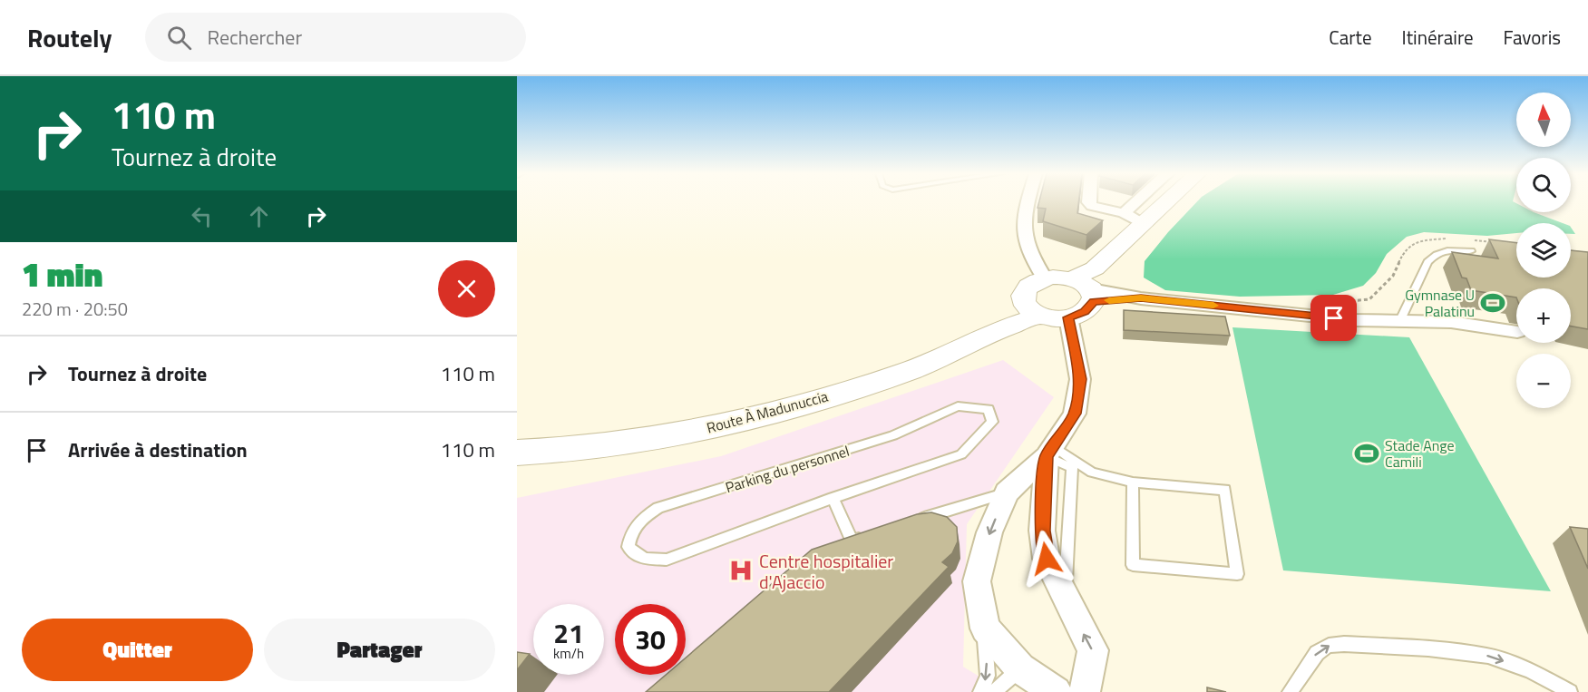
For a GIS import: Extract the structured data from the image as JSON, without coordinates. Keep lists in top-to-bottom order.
{
  "streets": {
    "main road": ["Route À Madunuccia"],
    "lane": ["Parking du personnel"]
  },
  "places": {
    "sports": ["Gymnase U Palatinu", "Stade Ange Camili"],
    "hospital": ["Centre hospitalier d'Ajaccio"]
  },
  "north": "top",
  "page": {
    "header": "Routely",
    "search": "Rechercher",
    "nav": ["Carte", "Itinéraire", "Favoris"],
    "turn": ["110 m", "Tournez à droite"],
    "map_buttons": ["+", "−"],
    "heading": ["1 min", "220 m · 20:50"],
    "list": [
      {
        "name": "Tournez à droite",
        "value": "110 m"
      },
      {
        "name": "Arrivée à destination",
        "value": "110 m"
      }
    ],
    "speed": "21 km/h",
    "limit": "30",
    "buttons": ["Quitter", "Partager"]
  }
}
